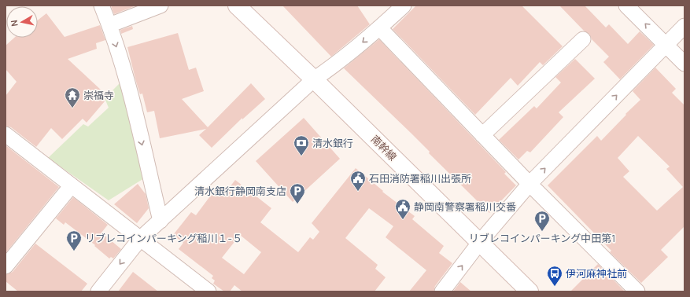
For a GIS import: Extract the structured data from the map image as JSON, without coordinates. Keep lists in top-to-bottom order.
{
  "streets": {
    "main road": ["南幹線"]
  },
  "places": {
    "temple": ["崇福寺"],
    "bank": ["清水銀行"],
    "public building": ["石田消防署稲川出張所", "静岡南警察署稲川交番"],
    "parking": ["清水銀行静岡南支店", "リブレコインパーキング中田第1", "リブレコインパーキング稲川１-５"],
    "bus stop": ["伊河麻神社前"]
  },
  "north": "left"
}
